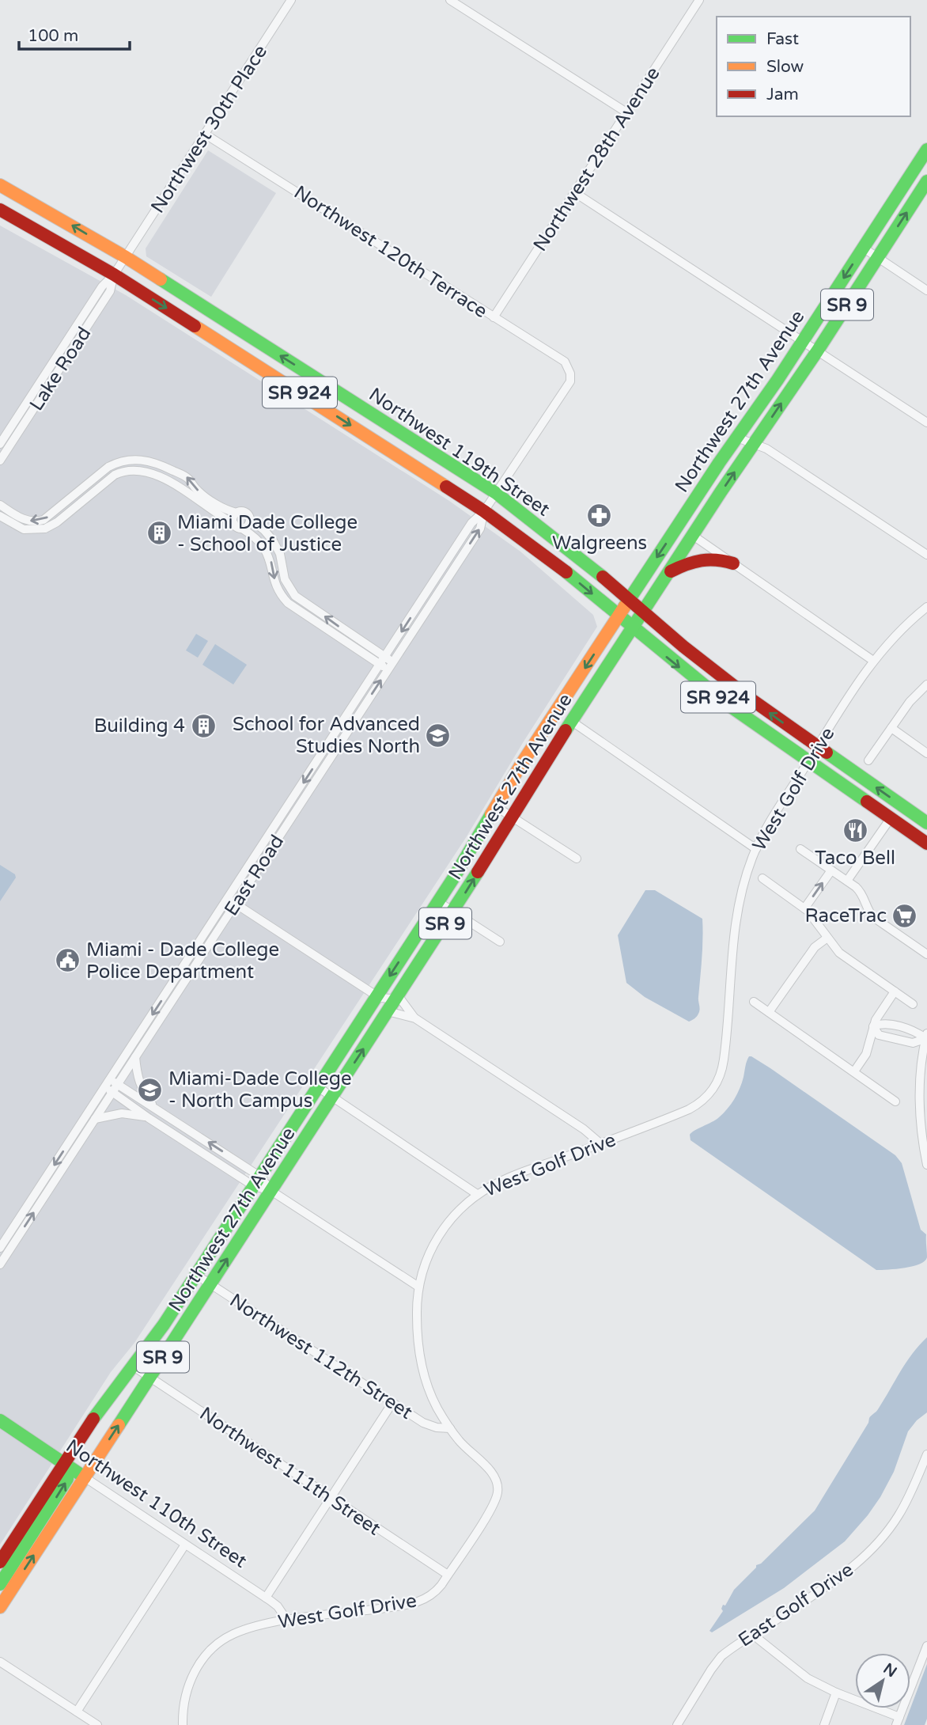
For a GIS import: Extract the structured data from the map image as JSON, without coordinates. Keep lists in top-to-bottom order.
{
  "streets": {
    "main road": [
      "SR 9",
      "SR 924",
      "Northwest 27th Avenue",
      "Northwest 119th Street",
      "Northwest 110th Street"
    ],
    "street": [
      "Northwest 30th Place",
      "Northwest 28th Avenue",
      "Northwest 120th Terrace",
      "Lake Road",
      "West Golf Drive",
      "East Road",
      "Northwest 112th Street",
      "Northwest 111th Street",
      "East Golf Drive"
    ]
  },
  "crossings": [
    ["Northwest 30th Place", "Northwest 120th Terrace"],
    ["Northwest 30th Place", "Lake Road"],
    ["Northwest 30th Place", "Northwest 119th Street"],
    ["Northwest 28th Avenue", "Northwest 120th Terrace"],
    ["Northwest 120th Terrace", "East Road"],
    ["Lake Road", "Northwest 119th Street"],
    ["Northwest 27th Avenue", "Northwest 119th Street"],
    ["Northwest 27th Avenue", "Northwest 112th Street"],
    ["Northwest 27th Avenue", "Northwest 111th Street"],
    ["Northwest 27th Avenue", "Northwest 110th Street"],
    ["Northwest 119th Street", "West Golf Drive"],
    ["Northwest 119th Street", "East Road"],
    ["West Golf Drive", "Northwest 112th Street"],
    ["West Golf Drive", "Northwest 111th Street"],
    ["West Golf Drive", "Northwest 110th Street"]
  ],
  "places": {
    "pharmacy": ["Walgreens"],
    "building": ["Miami Dade College - School of Justice", "Building 4"],
    "school or university": ["School for Advanced Studies North", "Miami-Dade College - North Campus"],
    "restaurant": ["Taco Bell"],
    "supermarket": ["RaceTrac"],
    "public building": ["Miami - Dade College Police Department"]
  },
  "legend": ["Fast", "Slow", "Jam"],
  "scale_bar": "100 m",
  "north": "top right"
}
